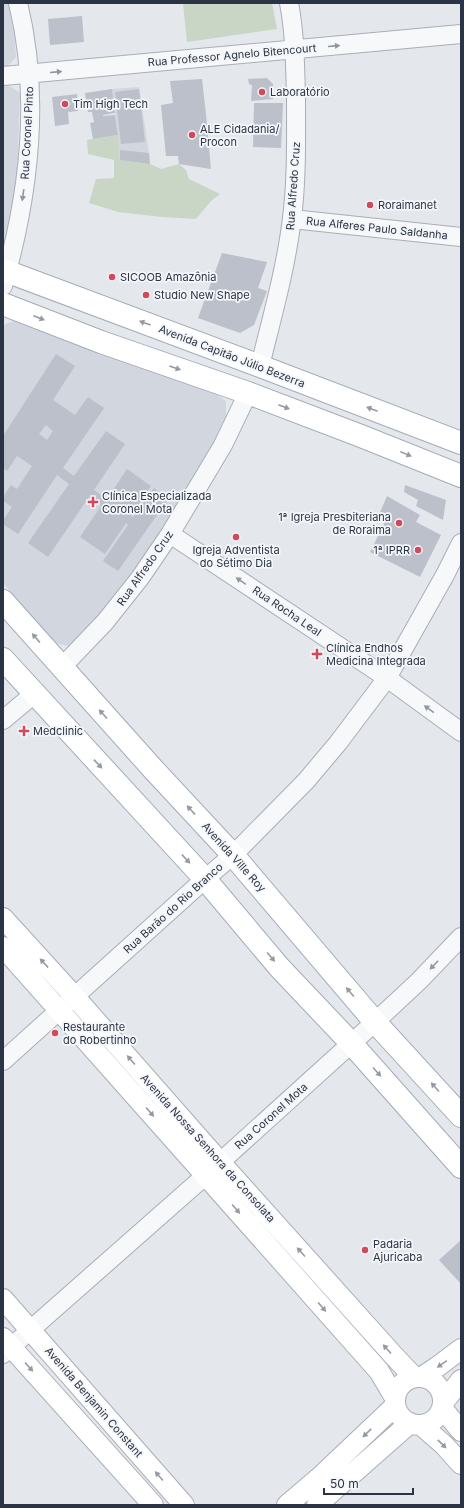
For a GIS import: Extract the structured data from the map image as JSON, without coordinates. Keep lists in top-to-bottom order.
{
  "streets": {
    "main road": [
      "Avenida Capitão Júlio Bezerra",
      "Avenida Ville Roy",
      "Avenida Nossa Senhora da Consolata",
      "Avenida Benjamin Constant"
    ],
    "street": [
      "Rua Professor Agnelo Bitencourt",
      "Rua Coronel Pinto",
      "Rua Alfredo Cruz",
      "Rua Alferes Paulo Saldanha",
      "Rua Rocha Leal",
      "Rua Barão do Rio Branco",
      "Rua Coronel Mota"
    ]
  },
  "crossings": [
    ["Rua Professor Agnelo Bitencourt", "Rua Coronel Pinto"],
    ["Rua Professor Agnelo Bitencourt", "Rua Alfredo Cruz"],
    ["Rua Coronel Pinto", "Avenida Capitão Júlio Bezerra"],
    ["Rua Alfredo Cruz", "Rua Alferes Paulo Saldanha"],
    ["Rua Alfredo Cruz", "Avenida Capitão Júlio Bezerra"],
    ["Rua Alfredo Cruz", "Rua Rocha Leal"],
    ["Rua Alfredo Cruz", "Avenida Ville Roy"],
    ["Rua Rocha Leal", "Rua Barão do Rio Branco"],
    ["Avenida Ville Roy", "Rua Barão do Rio Branco"],
    ["Avenida Ville Roy", "Rua Coronel Mota"],
    ["Rua Barão do Rio Branco", "Avenida Nossa Senhora da Consolata"],
    ["Rua Coronel Mota", "Avenida Nossa Senhora da Consolata"],
    ["Rua Coronel Mota", "Avenida Benjamin Constant"]
  ],
  "one_way": ["Rua Professor Agnelo Bitencourt", "Rua Coronel Pinto", "Rua Rocha Leal"],
  "places": {
    "other": [
      "Laboratório",
      "Tim High Tech",
      "ALE Cidadania/ Procon",
      "Roraimanet",
      "SICOOB Amazônia",
      "Studio New Shape",
      "1ª Igreja Presbiteriana de Roraima",
      "Igreja Adventista do Sétimo Dia",
      "1ª IPRR",
      "Restaurante do Robertinho",
      "Padaria Ajuricaba"
    ],
    "health": ["Clínica Especializada Coronel Mota", "Clínica Endhos Medicina Integrada", "Medclinic"]
  },
  "scale_bar": "50 m"
}
